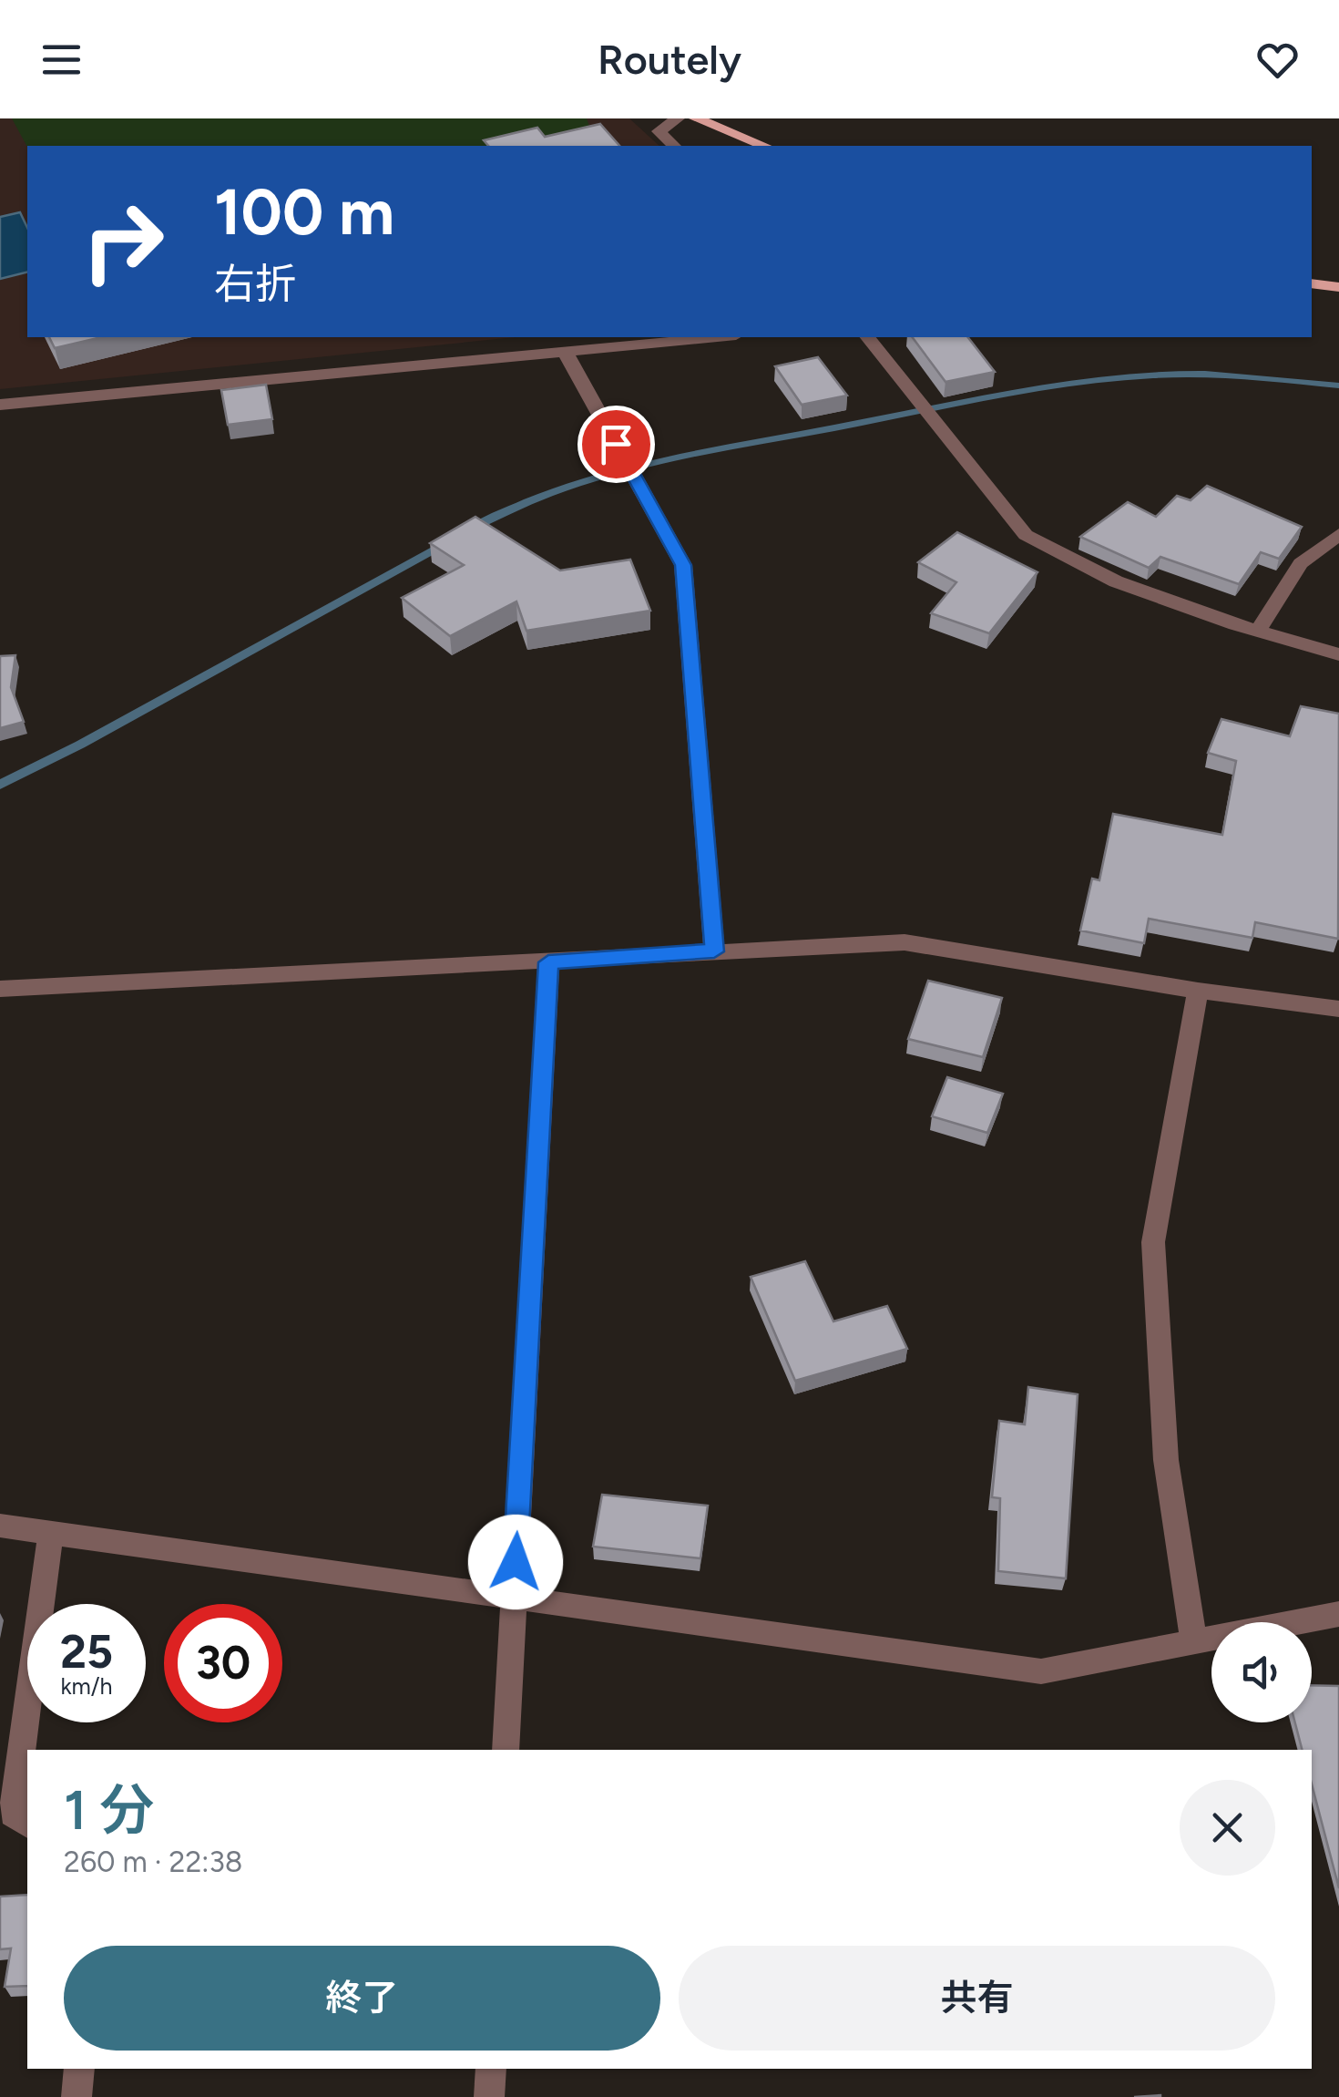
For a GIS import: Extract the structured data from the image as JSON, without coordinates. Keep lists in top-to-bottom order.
{
  "page": {
    "header": "Routely",
    "turn": ["100 m", "右折"],
    "speed": "25 km/h",
    "limit": "30",
    "heading": ["1 分", "260 m · 22:38"],
    "buttons": ["終了", "共有"]
  }
}
